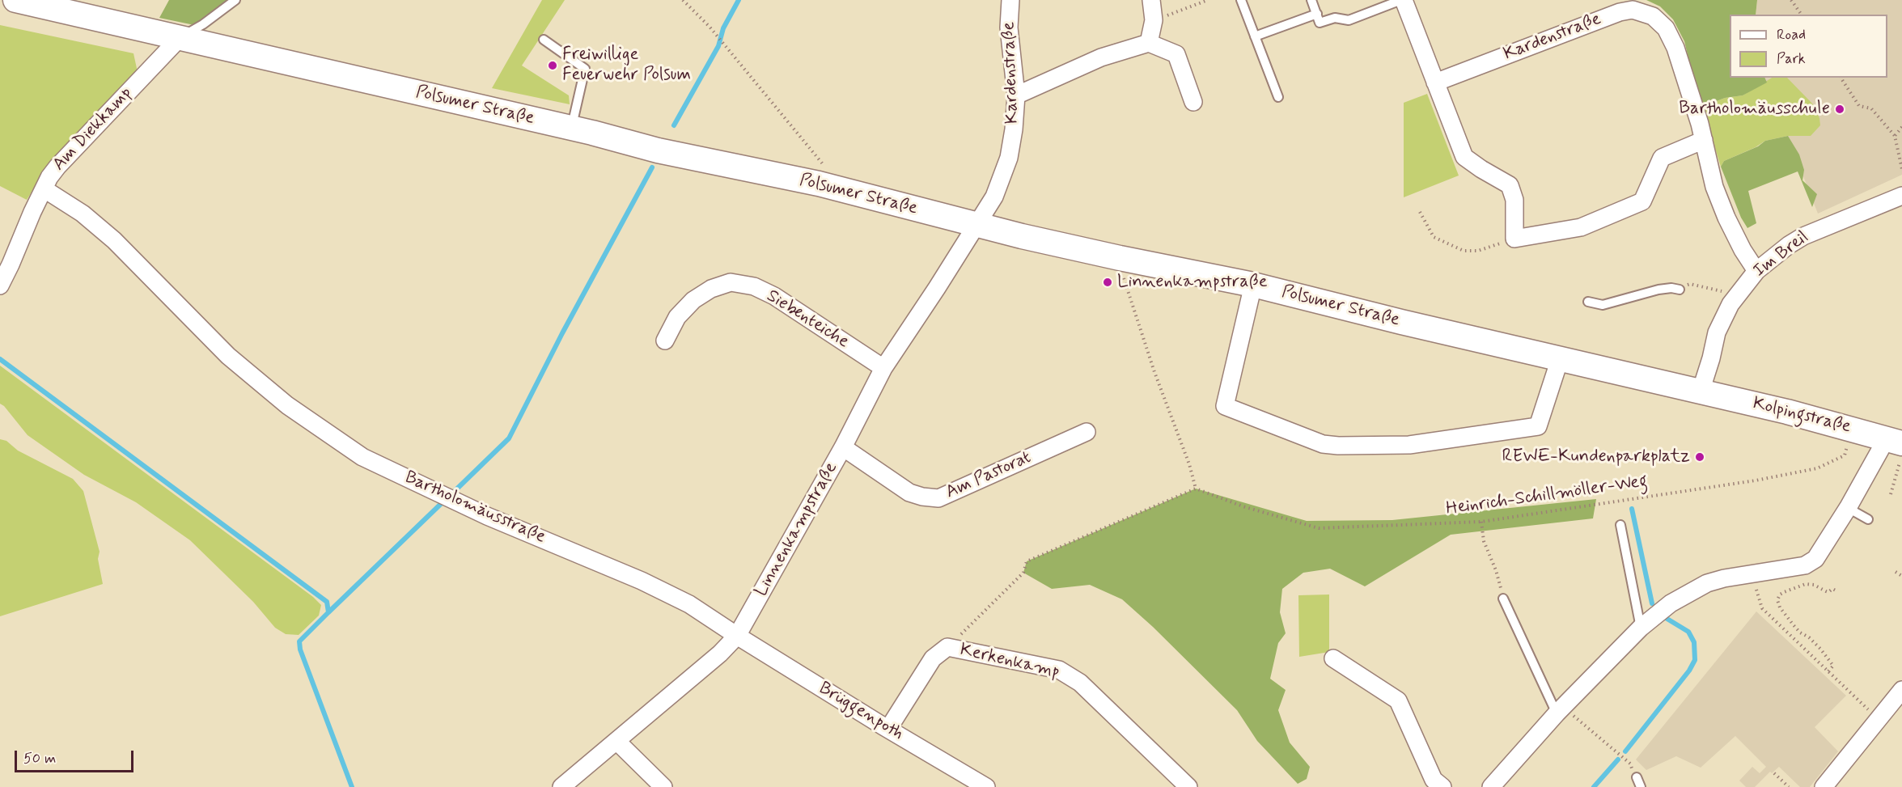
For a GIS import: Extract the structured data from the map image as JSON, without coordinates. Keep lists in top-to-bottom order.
{
  "streets": {
    "main road": ["Polsumer Straße", "Kolpingstraße"],
    "street": [
      "Kardenstraße",
      "Am Diekkamp",
      "Im Breil",
      "Siebenteiche",
      "Am Pastorat",
      "Bartholomäusstraße",
      "Linnenkampstraße",
      "Kerkenkamp",
      "Brüggenpoth"
    ],
    "path": ["Heinrich-Schillmöller-Weg"]
  },
  "crossings": [
    ["Kardenstraße", "Polsumer Straße"],
    ["Kardenstraße", "Im Breil"],
    ["Kardenstraße", "Linnenkampstraße"],
    ["Polsumer Straße", "Am Diekkamp"],
    ["Polsumer Straße", "Im Breil"],
    ["Polsumer Straße", "Kolpingstraße"],
    ["Polsumer Straße", "Linnenkampstraße"],
    ["Am Diekkamp", "Bartholomäusstraße"],
    ["Im Breil", "Kolpingstraße"],
    ["Siebenteiche", "Linnenkampstraße"],
    ["Kolpingstraße", "Heinrich-Schillmöller-Weg"],
    ["Am Pastorat", "Linnenkampstraße"],
    ["Bartholomäusstraße", "Linnenkampstraße"],
    ["Bartholomäusstraße", "Brüggenpoth"],
    ["Linnenkampstraße", "Brüggenpoth"],
    ["Kerkenkamp", "Brüggenpoth"]
  ],
  "places": [
    "Freiwillige Feuerwehr Polsum",
    "Bartholomäusschule",
    "Linnenkampstraße",
    "REWE-Kundenparkplatz"
  ],
  "legend": ["Road", "Park"],
  "scale_bar": "50 m"
}
